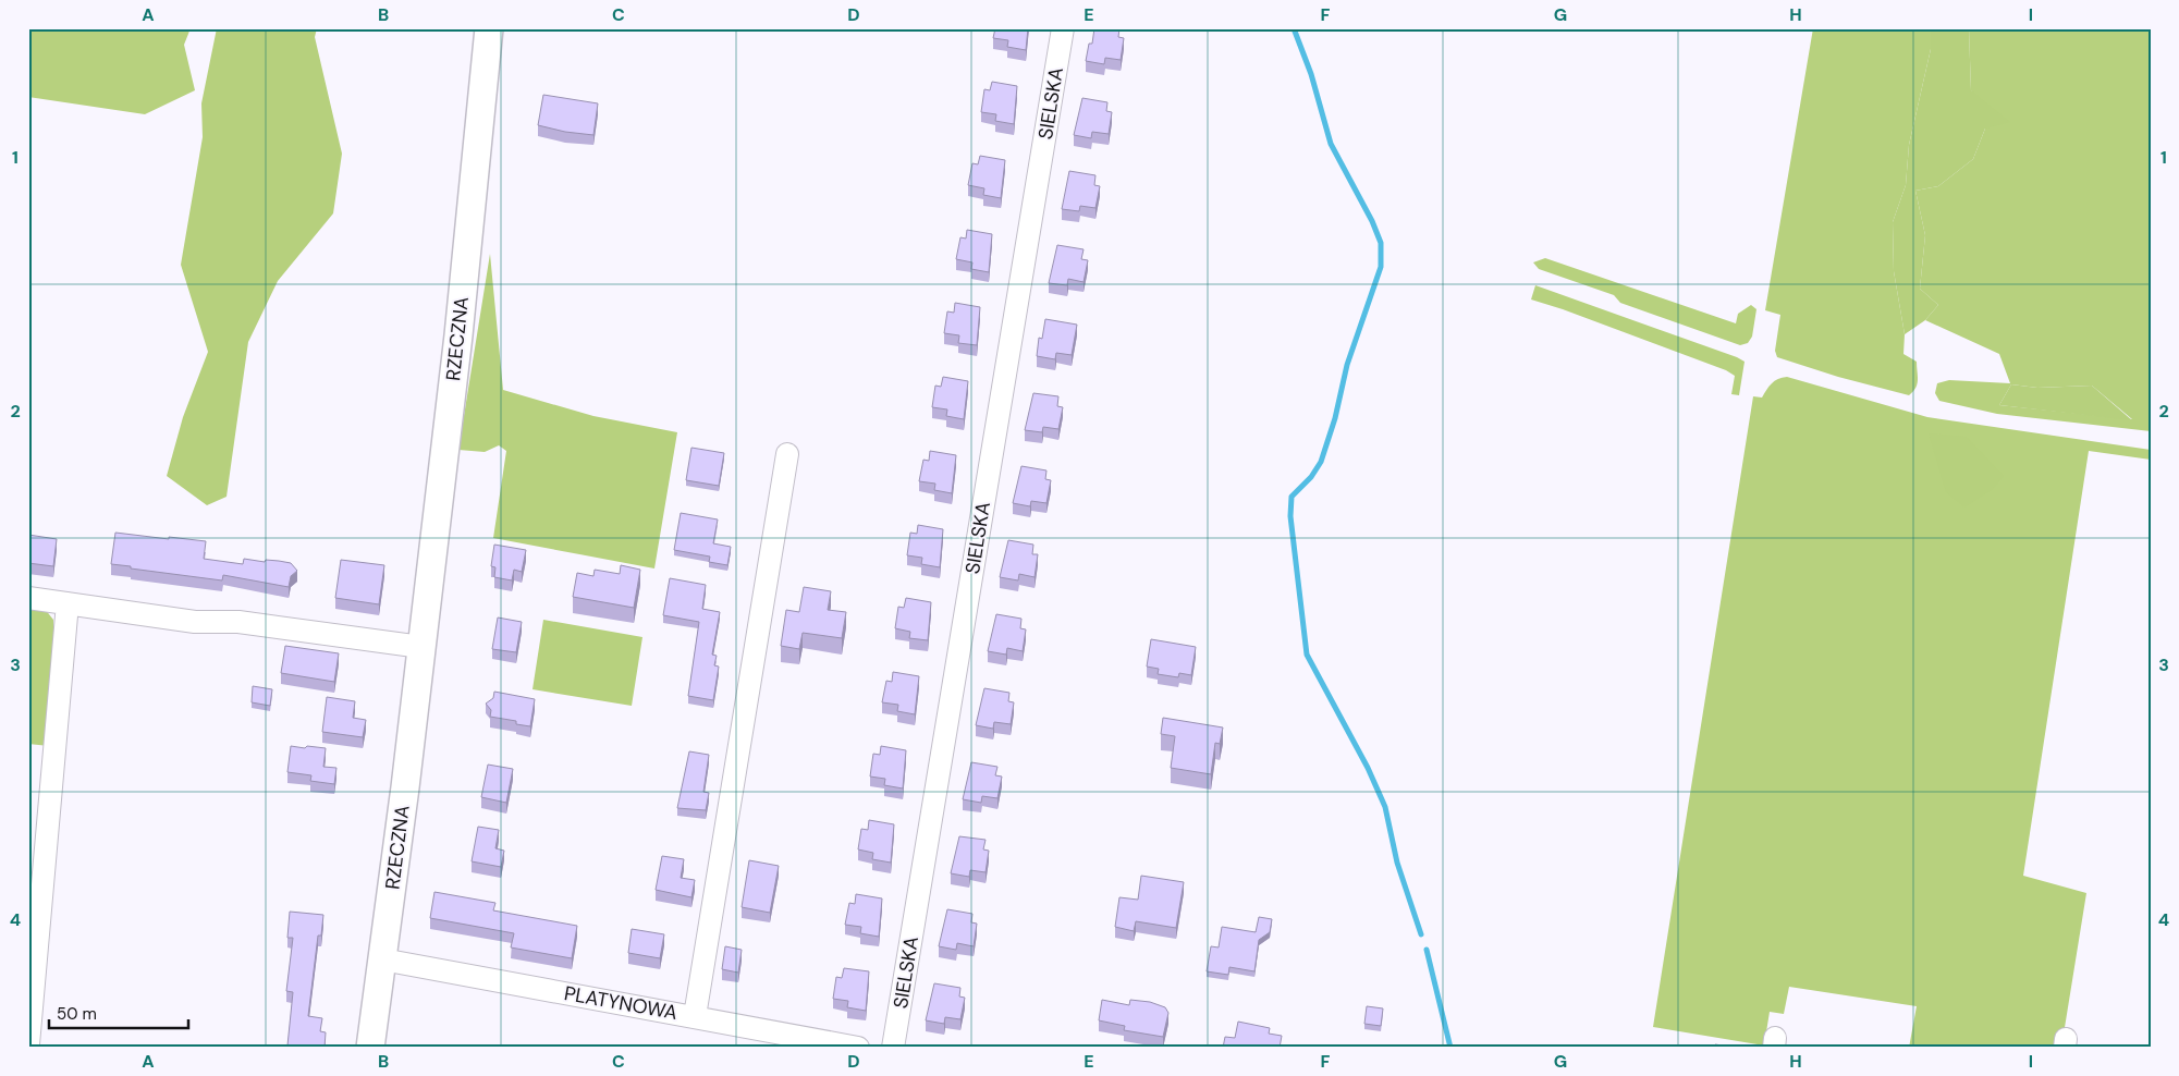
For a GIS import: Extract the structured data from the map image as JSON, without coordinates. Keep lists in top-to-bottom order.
{
  "streets": {
    "street": ["SIELSKA", "RZECZNA", "PLATYNOWA"]
  },
  "crossings": [
    ["RZECZNA", "PLATYNOWA"]
  ],
  "scale_bar": "50 m",
  "grid": {
    "columns": [
      "A",
      "B",
      "C",
      "D",
      "E",
      "F",
      "G",
      "H",
      "I"
    ],
    "rows": [
      "1",
      "2",
      "3",
      "4"
    ]
  }
}
